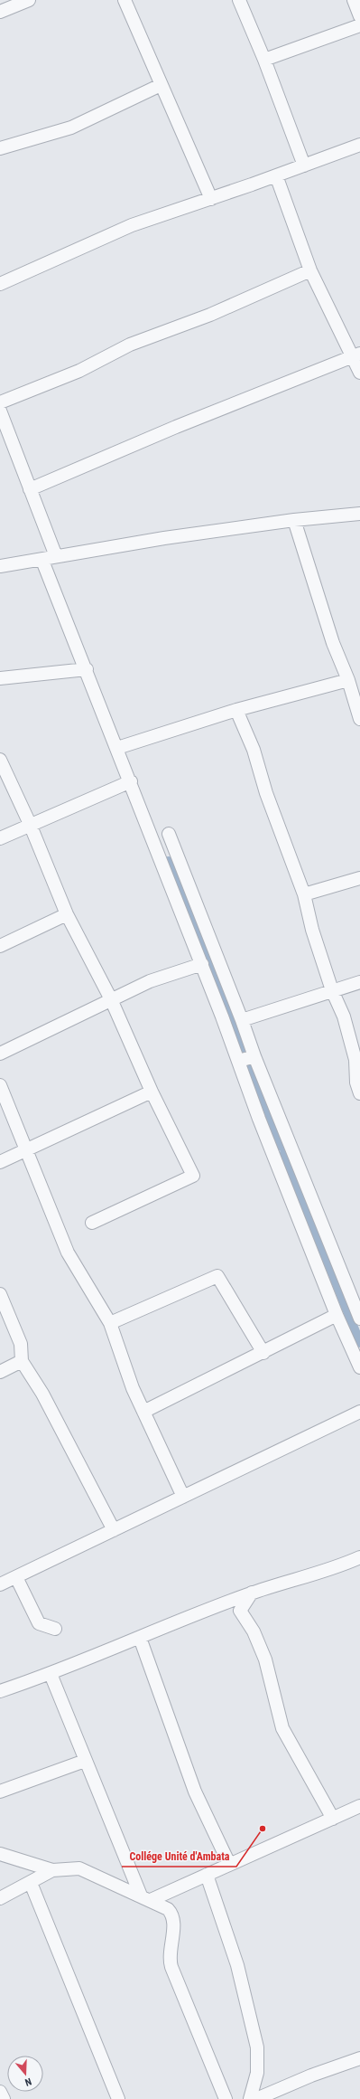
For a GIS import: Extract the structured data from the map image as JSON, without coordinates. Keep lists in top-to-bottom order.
{
  "places": ["Collége Unité d'Ambata"],
  "north": "bottom"
}
